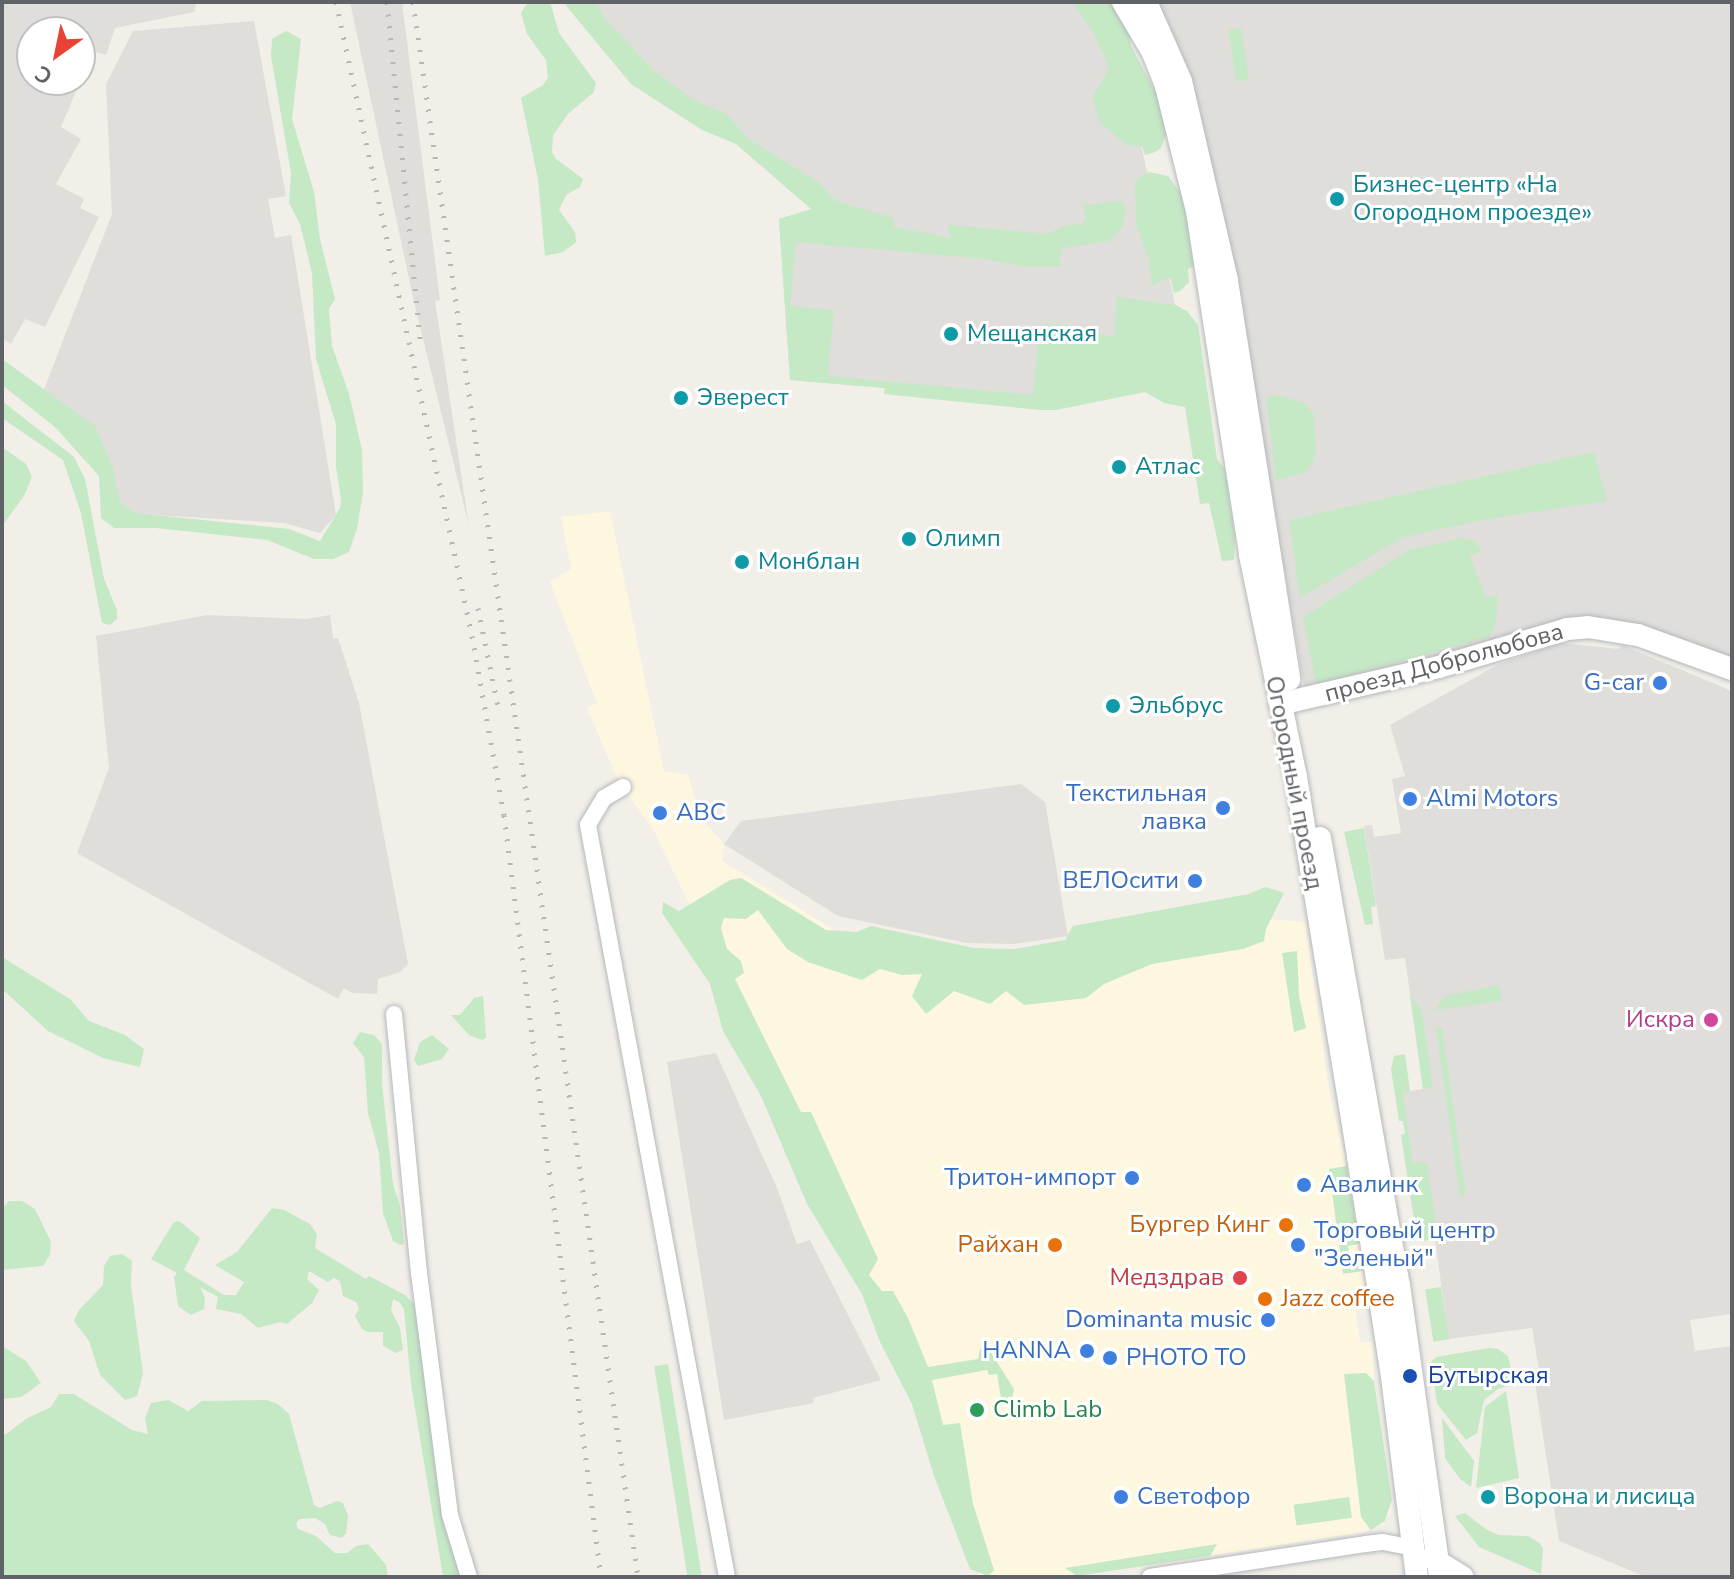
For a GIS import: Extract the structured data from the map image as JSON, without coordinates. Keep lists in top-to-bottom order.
{
  "streets": {
    "main road": ["проезд Добролюбова", "Огородный проезд"]
  },
  "crossings": [
    ["проезд Добролюбова", "Огородный проезд"]
  ],
  "places": [
    "Бизнес-центр «На Огородном проезде»",
    "Мещанская",
    "Эверест",
    "Атлас",
    "Олимп",
    "Монблан",
    "G-car",
    "Эльбрус",
    "Almi Motors",
    "Текстильная лавка",
    "ABC",
    "ВЕЛОсити",
    "Искра",
    "Тритон-импорт",
    "Авалинк",
    "Бургер Кинг",
    "Райхан",
    "Торговый центр \"Зеленый\"",
    "Медздрав",
    "Jazz coffee",
    "Dominanta music",
    "HANNA",
    "PHOTO TO",
    "Бутырская",
    "Climb Lab",
    "Светофор",
    "Ворона и лисица"
  ],
  "north": "bottom left"
}
